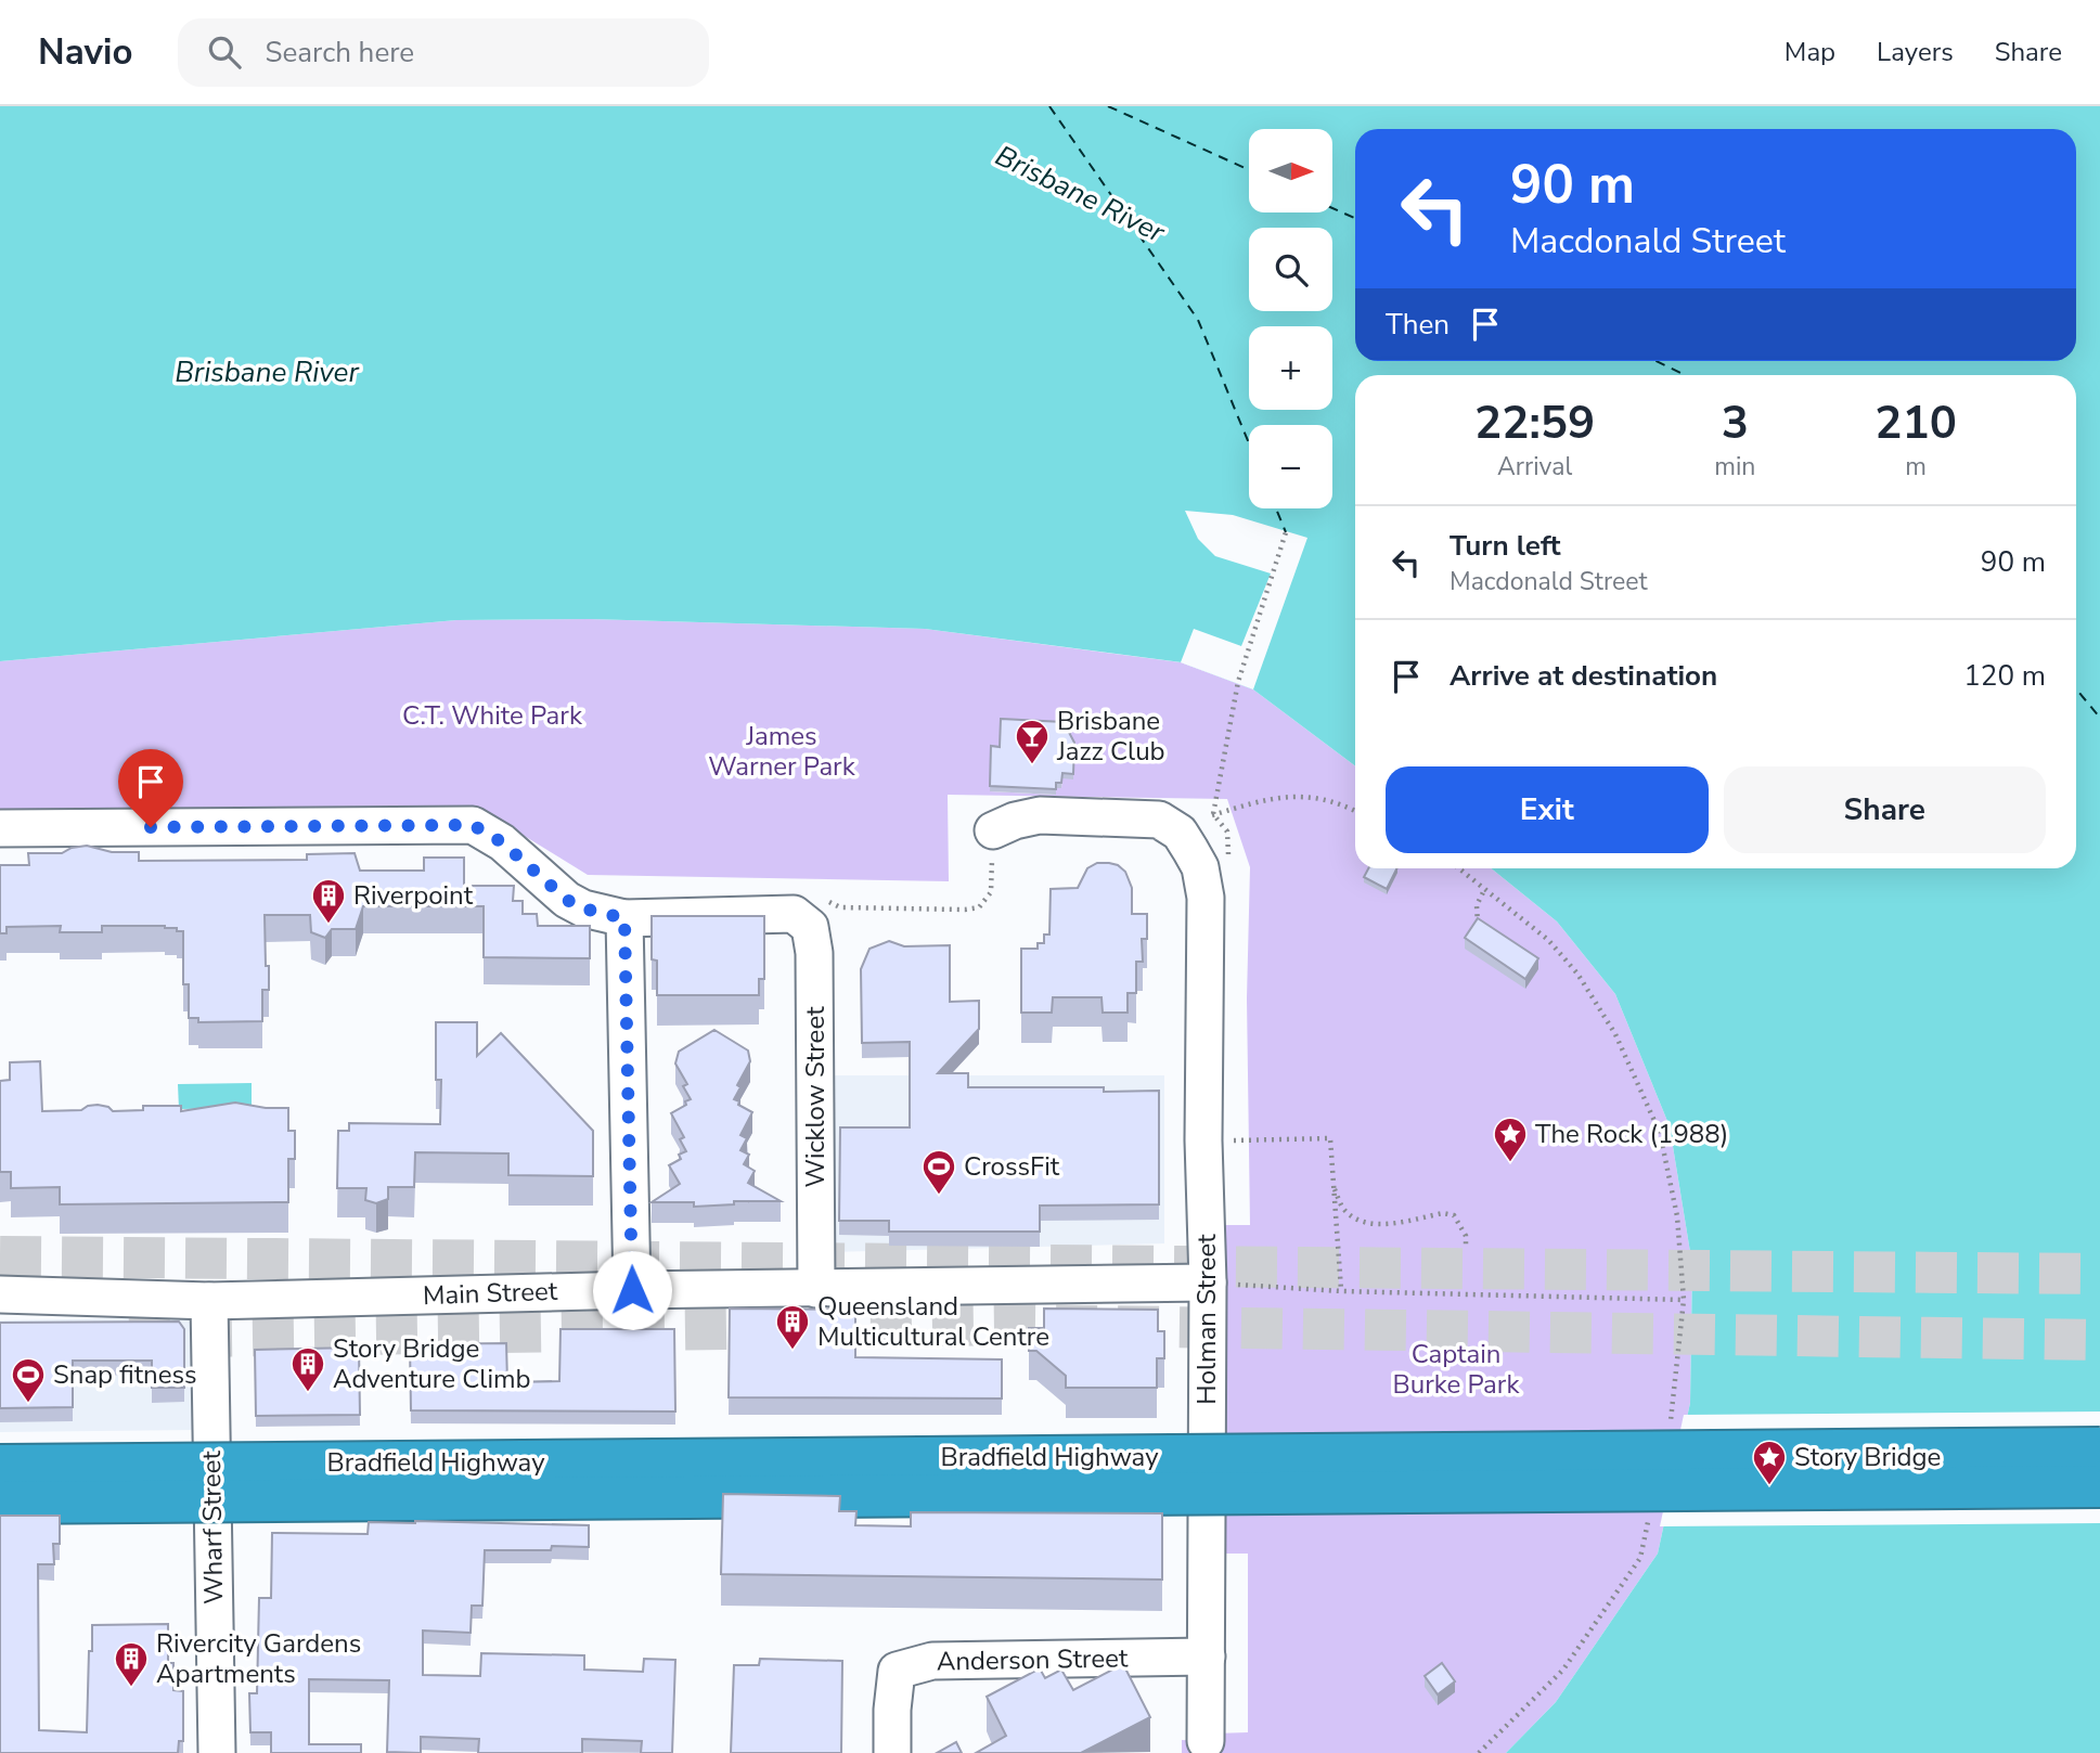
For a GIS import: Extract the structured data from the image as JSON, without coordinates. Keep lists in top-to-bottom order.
{
  "streets": {
    "highway": ["Bradfield Highway"],
    "street": [
      "Wicklow Street",
      "Main Street",
      "Holman Street",
      "Wharf Street",
      "Anderson Street"
    ]
  },
  "crossings": [
    ["Wicklow Street", "Main Street"],
    ["Main Street", "Holman Street"],
    ["Main Street", "Wharf Street"],
    ["Holman Street", "Anderson Street"]
  ],
  "water": ["Brisbane River"],
  "parks": ["C.T. White Park", "James Warner Park", "Captain Burke Park"],
  "places": {
    "bar": ["Brisbane Jazz Club"],
    "building": [
      "Riverpoint",
      "Queensland Multicultural Centre",
      "Story Bridge Adventure Climb",
      "Rivercity Gardens Apartments"
    ],
    "place": ["The Rock (1988)", "Story Bridge"],
    "sports": ["CrossFit", "Snap fitness"]
  },
  "north": "right",
  "page": {
    "header": "Navio",
    "search": "Search here",
    "nav": ["Map", "Layers", "Share"],
    "map_buttons": ["+", "−"],
    "turn": ["90 m", "Macdonald Street"],
    "then": "Then",
    "eta": [
      "22:59",
      "Arrival",
      "3",
      "min",
      "210",
      "m"
    ],
    "list": [
      {
        "name": "Turn left",
        "note": "Macdonald Street",
        "value": "90 m"
      },
      {
        "name": "Arrive at destination",
        "value": "120 m"
      }
    ],
    "buttons": ["Exit", "Share"]
  }
}
